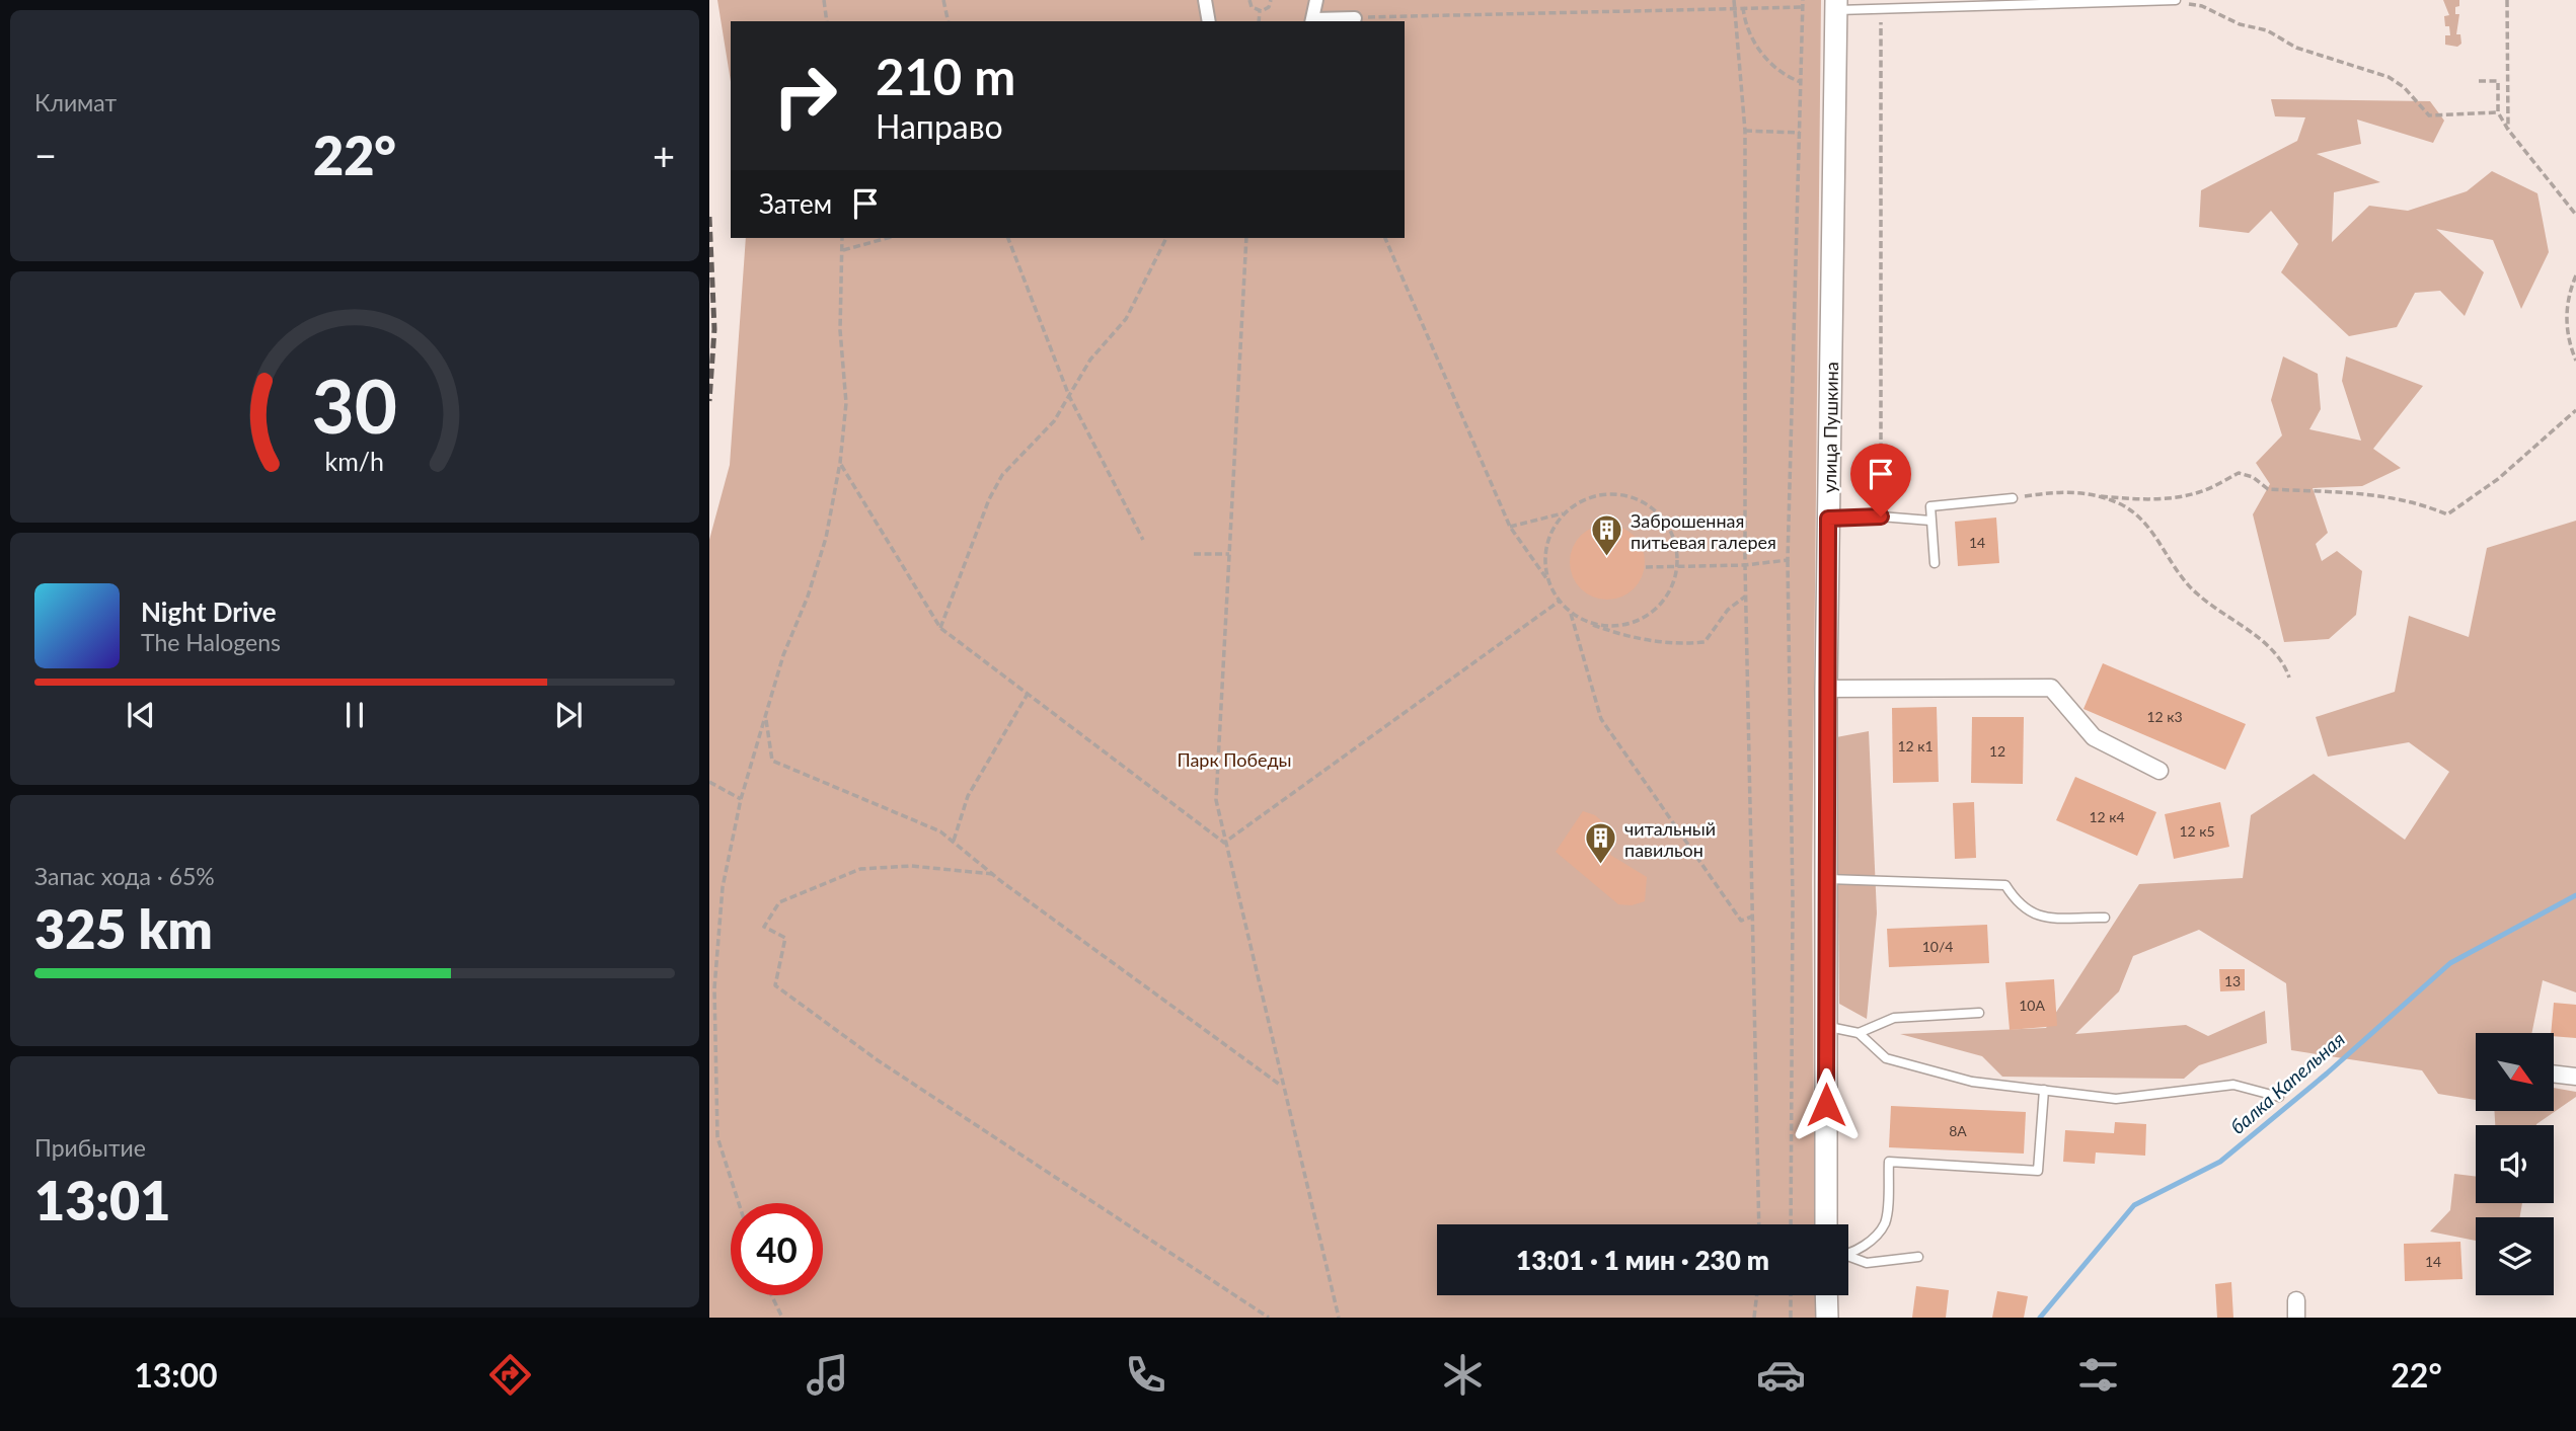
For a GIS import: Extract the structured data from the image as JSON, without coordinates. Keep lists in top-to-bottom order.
{
  "streets": {
    "street": ["улица Пушкина"]
  },
  "water": ["балка Капельная"],
  "parks": ["Парк Победы"],
  "places": {
    "building": ["Заброшенная питьевая галерея", "читальный павильон"]
  },
  "house_numbers": [
    "14",
    "12 к3",
    "12 к1",
    "12",
    "12 к4",
    "12 к5",
    "10/4",
    "13",
    "10А",
    "8А",
    "14"
  ],
  "north": "bottom right",
  "page": {
    "tile": [
      "Климат",
      ["Запас хода · 65%", "325 km"],
      ["Прибытие", "13:01"]
    ],
    "turn": ["210 m", "Направо"],
    "heat": ["−", "22°", "+"],
    "then": "Затем",
    "song": ["Night Drive", "The Halogens"],
    "limit": "40",
    "trip": "13:01 · 1 мин · 230 m",
    "tabs": ["13:00", "22°"],
    "gauge": ["30", "km/h"]
  }
}
